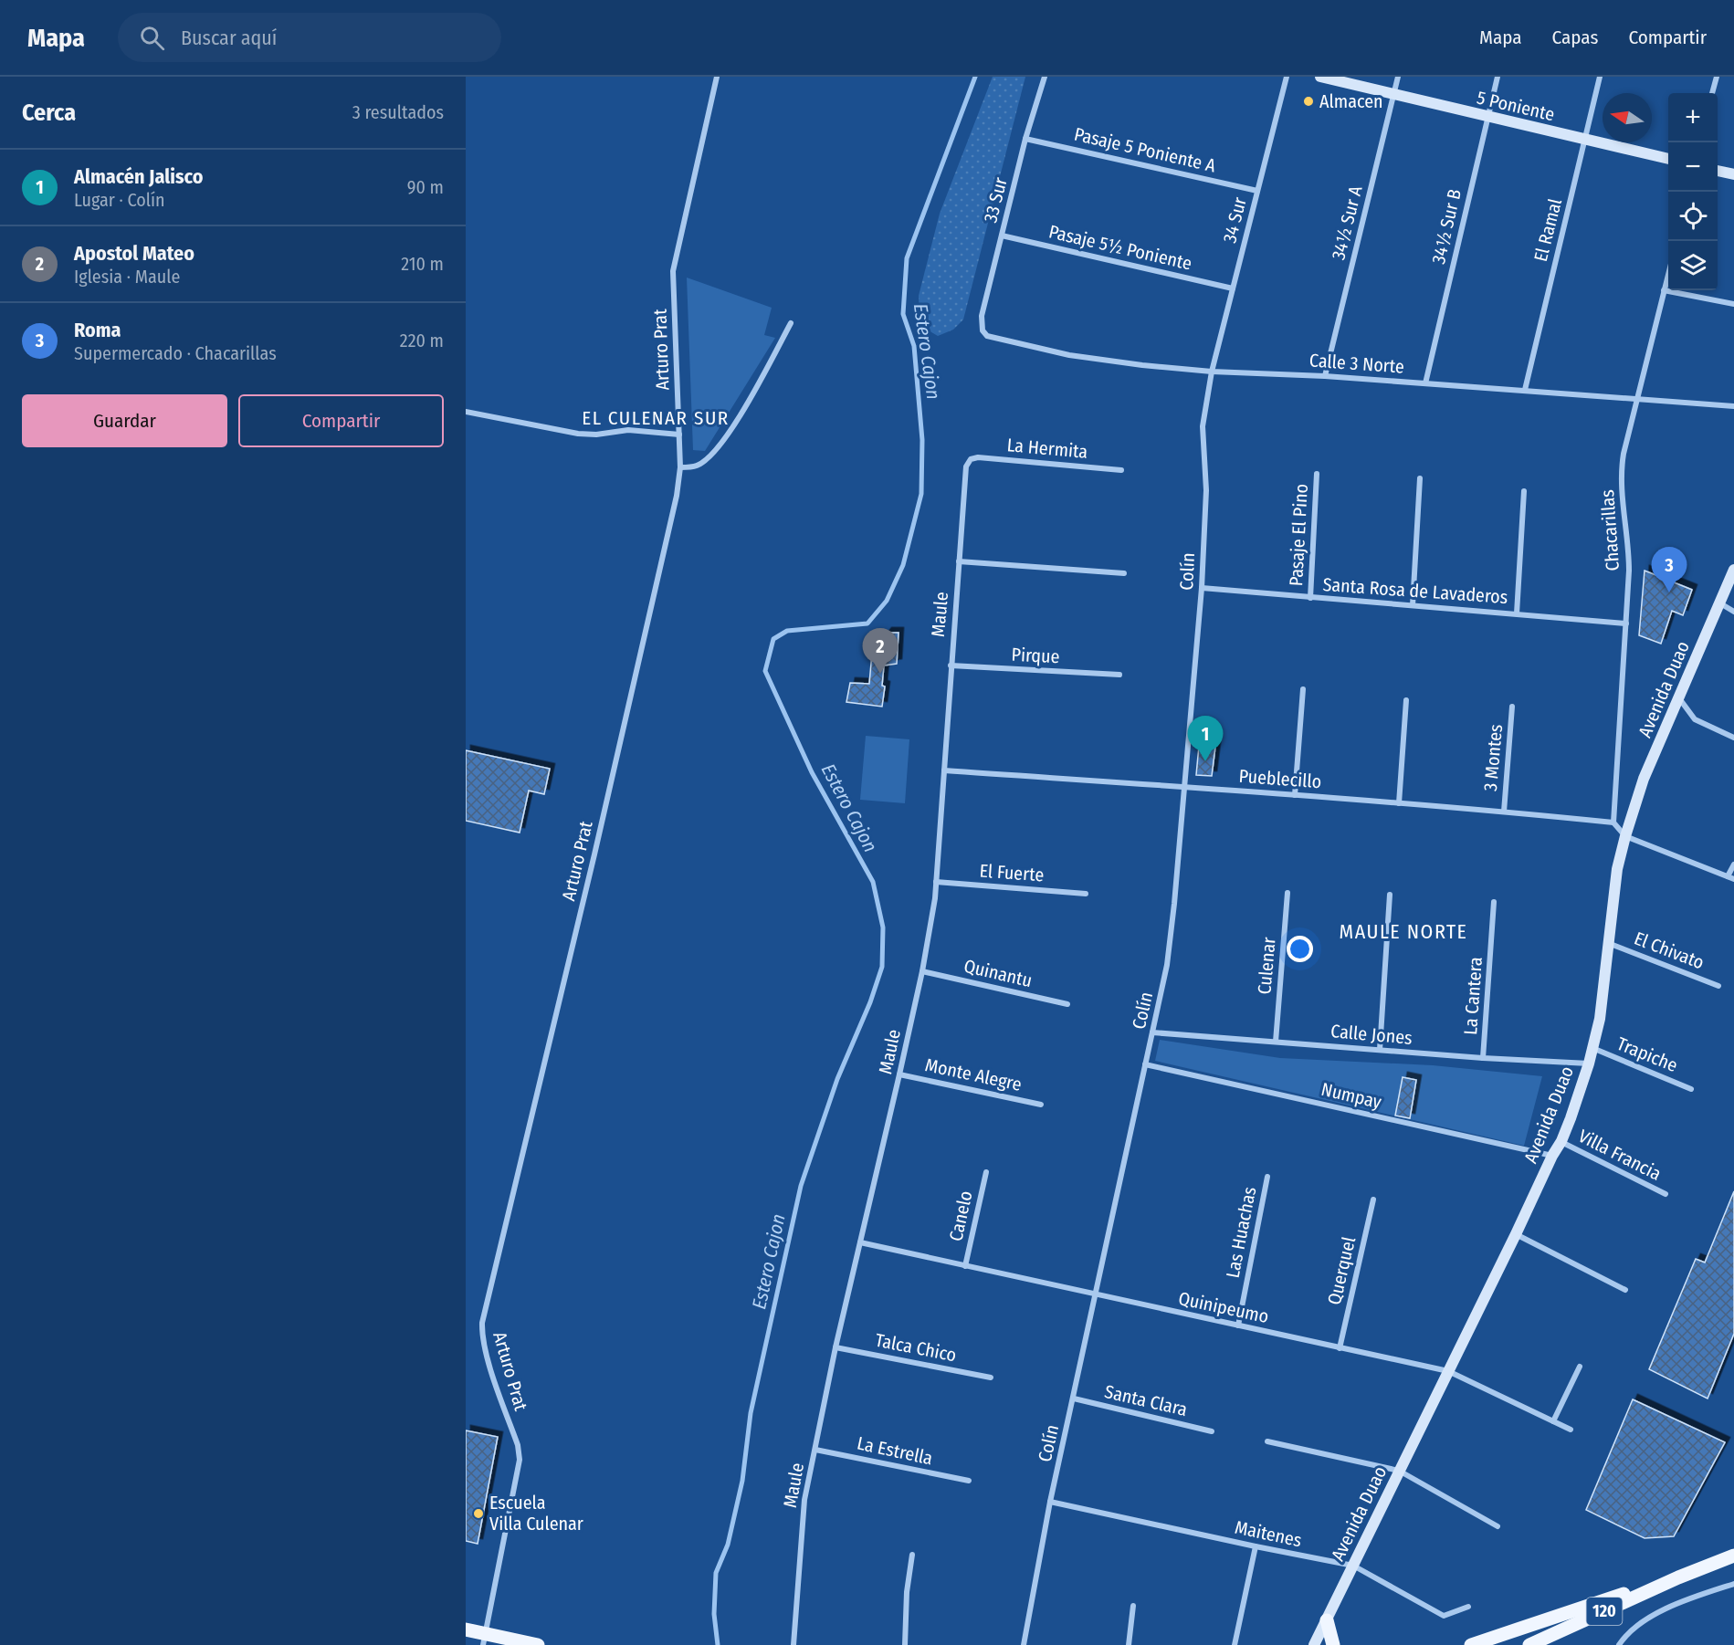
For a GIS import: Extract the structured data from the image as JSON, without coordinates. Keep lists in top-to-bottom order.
{
  "streets": {
    "main road": ["120"],
    "street": [
      "5 Poniente",
      "Pasaje 5 Poniente A",
      "33 Sur",
      "34 Sur",
      "34½ Sur A",
      "34½ Sur B",
      "El Ramal",
      "Pasaje 5½ Poniente",
      "Arturo Prat",
      "Calle 3 Norte",
      "La Hermita",
      "Chacarillas",
      "Pasaje El Pino",
      "Colín",
      "Santa Rosa de Lavaderos",
      "Maule",
      "Pirque",
      "Avenida Duao",
      "3 Montes",
      "Pueblecillo",
      "El Fuerte",
      "El Chivato",
      "Culenar",
      "Quinantu",
      "La Cantera",
      "Calle Jones",
      "Trapiche",
      "Monte Alegre",
      "Numpay",
      "Villa Francia",
      "Canelo",
      "Las Huachas",
      "Querquel",
      "Quinipeumo",
      "Talca Chico",
      "Santa Clara",
      "La Estrella",
      "Maitenes"
    ]
  },
  "crossings": [
    ["5 Poniente", "34½ Sur A"],
    ["5 Poniente", "34½ Sur B"],
    ["5 Poniente", "El Ramal"],
    ["Pasaje 5 Poniente A", "33 Sur"],
    ["Pasaje 5 Poniente A", "34 Sur"],
    ["33 Sur", "Pasaje 5½ Poniente"],
    ["33 Sur", "Calle 3 Norte"],
    ["34 Sur", "Pasaje 5½ Poniente"],
    ["34 Sur", "Calle 3 Norte"],
    ["34 Sur", "Colín"],
    ["34½ Sur A", "Calle 3 Norte"],
    ["34½ Sur B", "Calle 3 Norte"],
    ["El Ramal", "Calle 3 Norte"],
    ["Calle 3 Norte", "Chacarillas"],
    ["Calle 3 Norte", "Colín"],
    ["La Hermita", "Maule"],
    ["Chacarillas", "Santa Rosa de Lavaderos"],
    ["Chacarillas", "Pueblecillo"],
    ["Pasaje El Pino", "Santa Rosa de Lavaderos"],
    ["Colín", "Santa Rosa de Lavaderos"],
    ["Colín", "Pueblecillo"],
    ["Colín", "Calle Jones"],
    ["Colín", "Numpay"],
    ["Colín", "Quinipeumo"],
    ["Colín", "Santa Clara"],
    ["Colín", "Maitenes"],
    ["Maule", "Pirque"],
    ["Maule", "Pueblecillo"],
    ["Maule", "El Fuerte"],
    ["Maule", "Quinantu"],
    ["Maule", "Monte Alegre"],
    ["Maule", "Quinipeumo"],
    ["Maule", "Talca Chico"],
    ["Maule", "La Estrella"],
    ["Avenida Duao", "El Chivato"],
    ["Avenida Duao", "Calle Jones"],
    ["Avenida Duao", "Trapiche"],
    ["Avenida Duao", "Numpay"],
    ["Avenida Duao", "Villa Francia"],
    ["Avenida Duao", "Quinipeumo"],
    ["Avenida Duao", "Maitenes"],
    ["3 Montes", "Pueblecillo"],
    ["Culenar", "Calle Jones"],
    ["La Cantera", "Calle Jones"],
    ["Canelo", "Quinipeumo"],
    ["Las Huachas", "Quinipeumo"],
    ["Querquel", "Quinipeumo"]
  ],
  "districts": ["EL CULENAR SUR", "MAULE NORTE"],
  "water": ["Estero Cajon"],
  "places": ["Almacen", "Escuela Villa Culenar"],
  "north": "left",
  "page": {
    "header": "Mapa",
    "search": "Buscar aquí",
    "nav": ["Mapa", "Capas", "Compartir"],
    "heading": ["Cerca", "3 resultados"],
    "map_buttons": ["+", "−"],
    "list": [
      {
        "mark": "1",
        "name": "Almacén Jalisco",
        "note": "Lugar · Colín",
        "value": "90 m"
      },
      {
        "mark": "2",
        "name": "Apostol Mateo",
        "note": "Iglesia · Maule",
        "value": "210 m"
      },
      {
        "mark": "3",
        "name": "Roma",
        "note": "Supermercado · Chacarillas",
        "value": "220 m"
      }
    ],
    "buttons": ["Guardar", "Compartir"],
    "pins": ["3", "2", "1"]
  }
}
